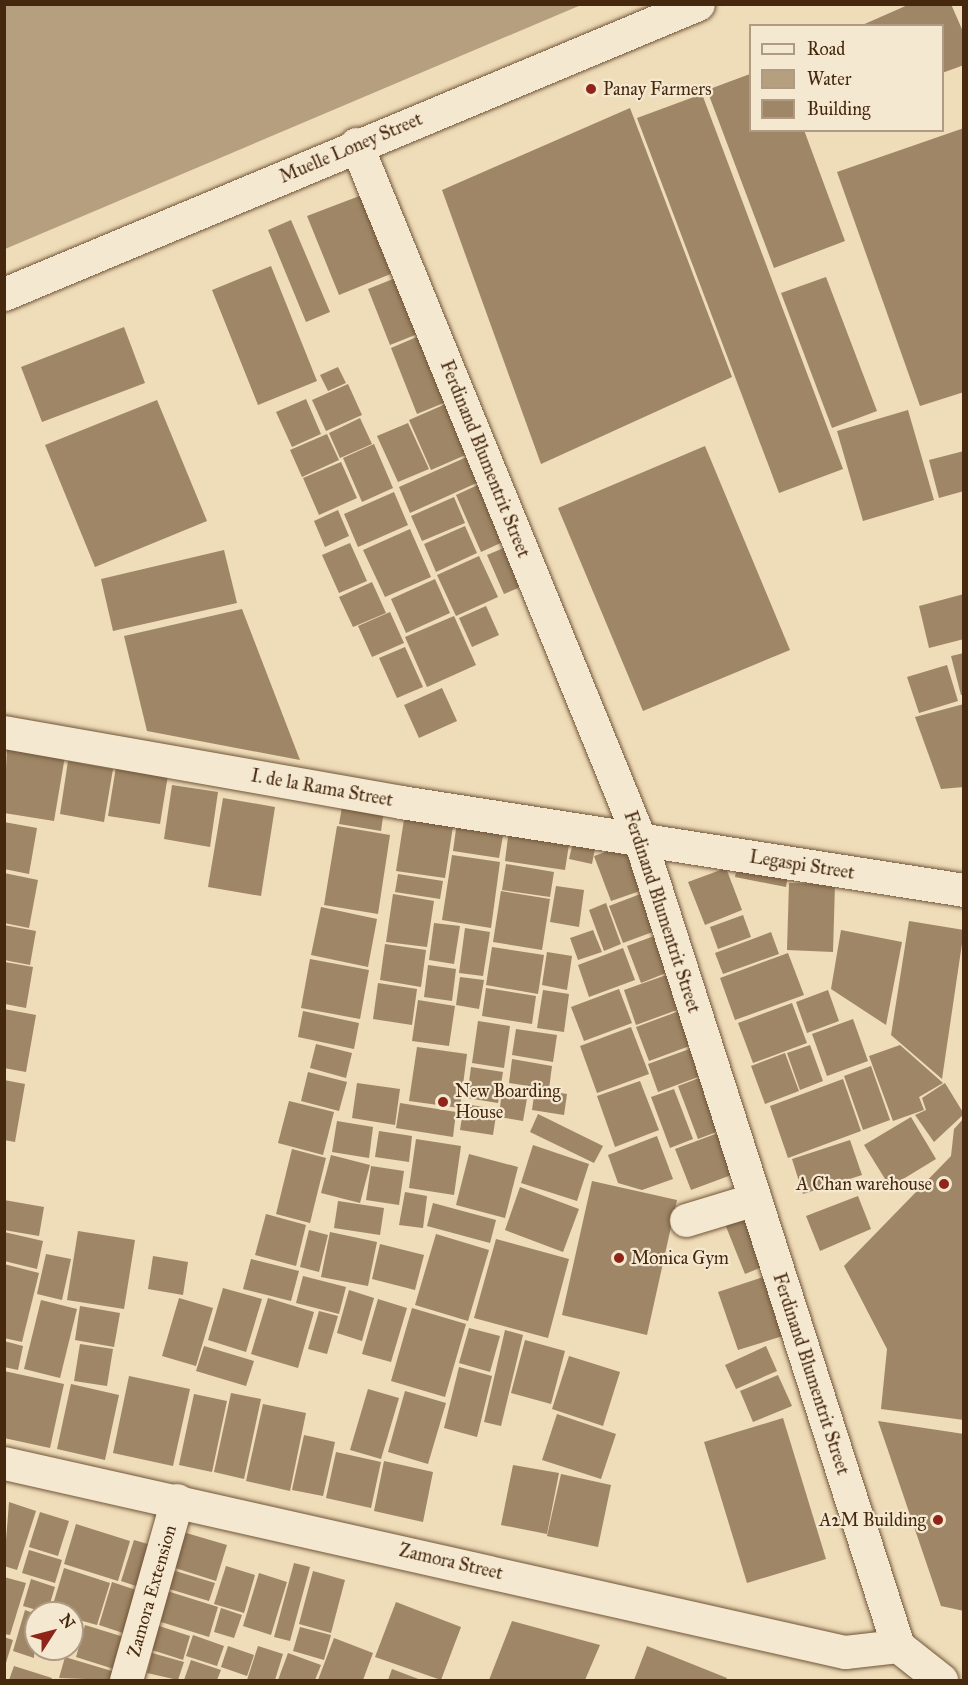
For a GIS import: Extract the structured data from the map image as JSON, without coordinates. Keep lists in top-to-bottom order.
{
  "streets": {
    "street": [
      "Muelle Loney Street",
      "Ferdinand Blumentrit Street",
      "I. de la Rama Street",
      "Legaspi Street",
      "Zamora Street",
      "Zamora Extension"
    ]
  },
  "crossings": [
    ["Muelle Loney Street", "Ferdinand Blumentrit Street"],
    ["Ferdinand Blumentrit Street", "I. de la Rama Street"],
    ["Ferdinand Blumentrit Street", "Legaspi Street"],
    ["Ferdinand Blumentrit Street", "Zamora Street"],
    ["I. de la Rama Street", "Legaspi Street"],
    ["Zamora Street", "Zamora Extension"]
  ],
  "places": [
    "Panay Farmers",
    "New Boarding House",
    "A Chan warehouse",
    "Monica Gym",
    "A2M Building"
  ],
  "legend": ["Road", "Water", "Building"],
  "north": "top right"
}
